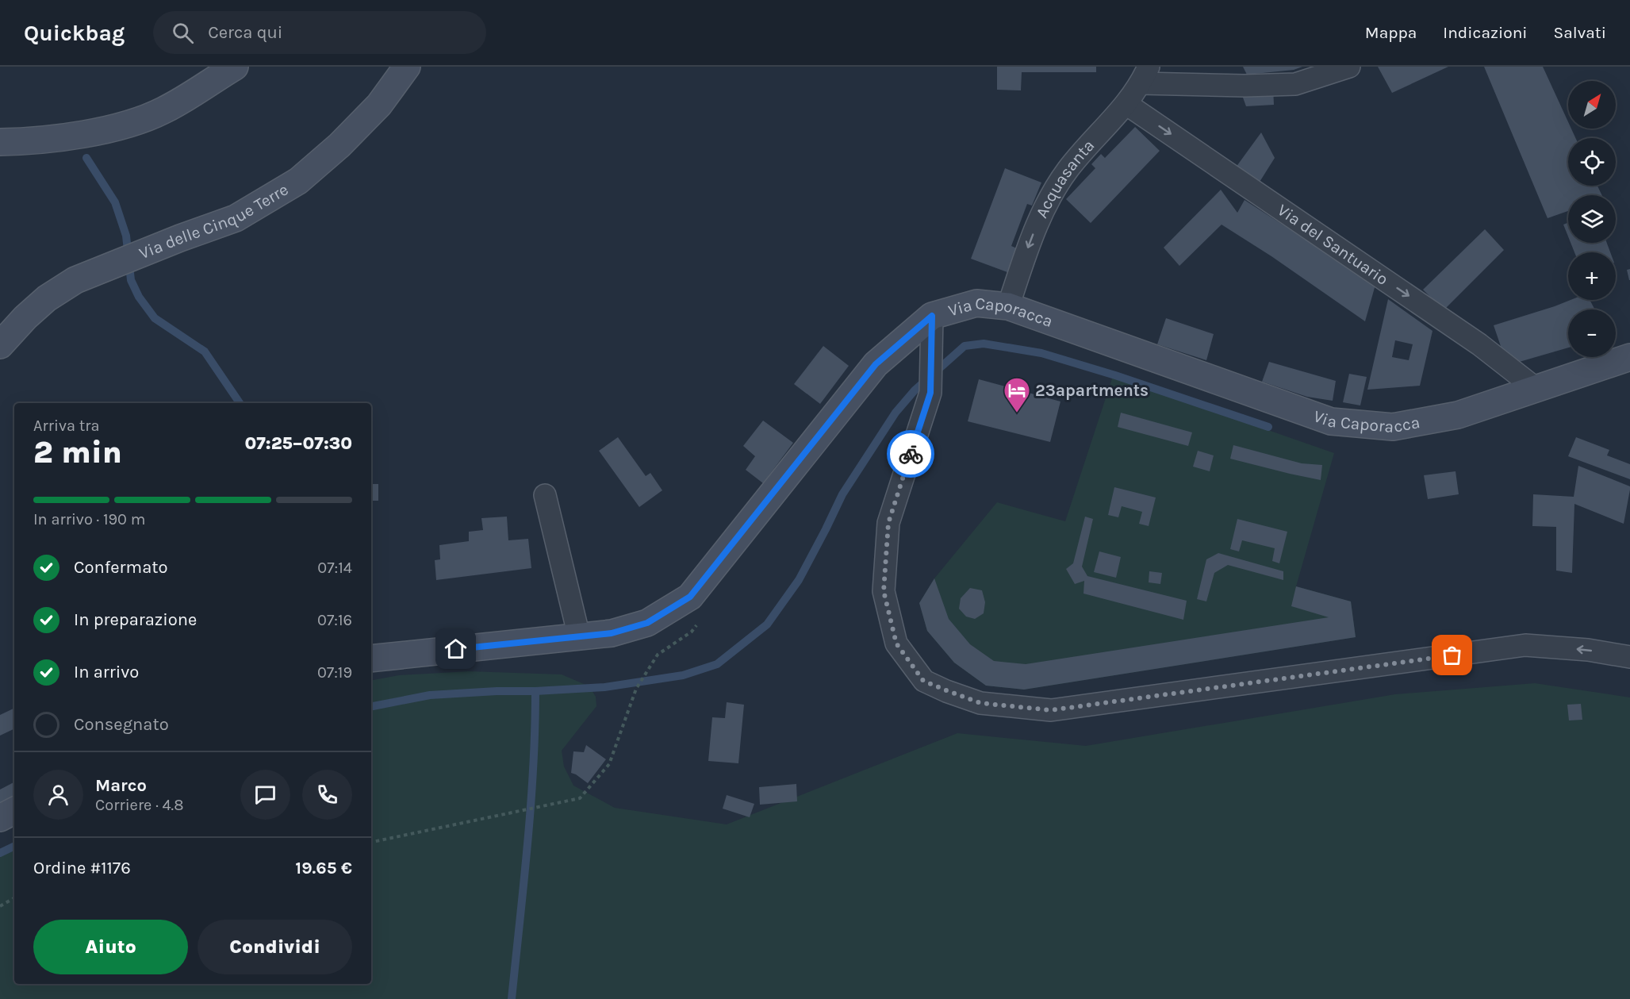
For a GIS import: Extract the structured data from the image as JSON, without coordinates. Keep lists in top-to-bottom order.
{
  "streets": {
    "street": [
      "Acquasanta",
      "Via delle Cinque Terre",
      "Via del Santuario",
      "Via Caporacca"
    ]
  },
  "crossings": [
    ["Acquasanta", "Via del Santuario"],
    ["Acquasanta", "Via Caporacca"],
    ["Via del Santuario", "Via Caporacca"]
  ],
  "one_way": ["Acquasanta", "Via del Santuario"],
  "places": {
    "hotel": ["23apartments"]
  },
  "north": "top right",
  "page": {
    "header": "Quickbag",
    "search": "Cerca qui",
    "nav": ["Mappa", "Indicazioni", "Salvati"],
    "map_buttons": ["+", "−"],
    "heading": ["2 min", "Arriva tra", "07:25–07:30"],
    "panel": [
      "Marco",
      "Corriere · 4.8",
      "Ordine #1176",
      "19.65 €"
    ],
    "bar": "In arrivo · 190 m",
    "list": [
      ["Confermato", "07:14"],
      ["In preparazione", "07:16"],
      ["In arrivo", "07:19"],
      "Consegnato"
    ],
    "buttons": ["Aiuto", "Condividi"]
  }
}
